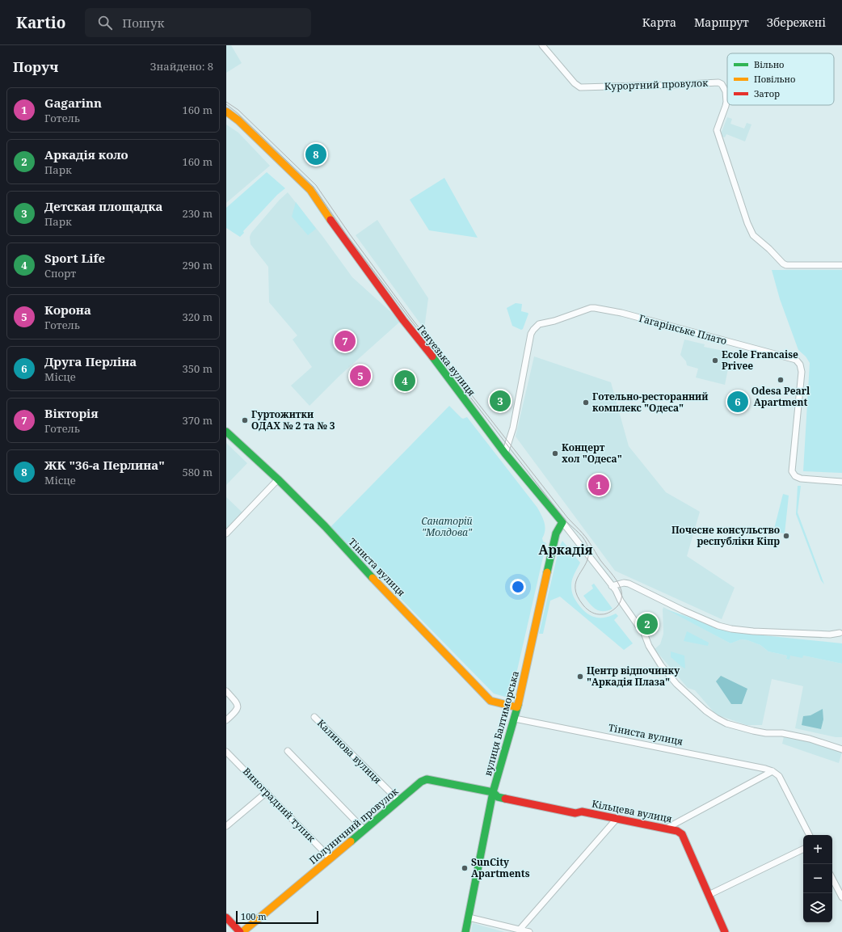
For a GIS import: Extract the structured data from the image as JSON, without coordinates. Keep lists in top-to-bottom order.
{
  "streets": {
    "street": [
      "Курортний провулок",
      "Гагарінське Плато",
      "Генуезька вулиця",
      "Тіниста вулиця",
      "вулиця Балтиморська",
      "Калинова вулиця",
      "Виноградний тупик",
      "Кільцева вулиця",
      "Полуничний провулок"
    ]
  },
  "crossings": [
    ["Гагарінське Плато", "Генуезька вулиця"],
    ["Генуезька вулиця", "вулиця Балтиморська"],
    ["Тіниста вулиця", "вулиця Балтиморська"],
    ["вулиця Балтиморська", "Кільцева вулиця"],
    ["вулиця Балтиморська", "Полуничний провулок"],
    ["Калинова вулиця", "Полуничний провулок"],
    ["Виноградний тупик", "Полуничний провулок"],
    ["Кільцева вулиця", "Полуничний провулок"]
  ],
  "districts": ["Аркадія"],
  "parks": ["Санаторій \"Молдова\""],
  "places": [
    "Ecole Francaise Privee",
    "Odesa Pearl Apartment",
    "Готельно-ресторанний комплекс \"Одеса\"",
    "Гуртожитки ОДАХ № 2 та № 3",
    "Концерт хол \"Одеса\"",
    "Почесне консульство республіки Кіпр",
    "Центр відпочинку \"Аркадія Плаза\"",
    "SunCity Apartments"
  ],
  "legend": ["Вільно", "Повільно", "Затор"],
  "scale_bar": "100 m",
  "page": {
    "header": "Kartio",
    "search": "Пошук",
    "nav": ["Карта", "Маршрут", "Збережені"],
    "heading": ["Поруч", "Знайдено: 8"],
    "list": [
      {
        "mark": "1",
        "name": "Gagarinn",
        "note": "Готель",
        "value": "160 m"
      },
      {
        "mark": "2",
        "name": "Аркадія коло",
        "note": "Парк",
        "value": "160 m"
      },
      {
        "mark": "3",
        "name": "Детская площадка",
        "note": "Парк",
        "value": "230 m"
      },
      {
        "mark": "4",
        "name": "Sport Life",
        "note": "Спорт",
        "value": "290 m"
      },
      {
        "mark": "5",
        "name": "Корона",
        "note": "Готель",
        "value": "320 m"
      },
      {
        "mark": "6",
        "name": "Друга Перліна",
        "note": "Місце",
        "value": "350 m"
      },
      {
        "mark": "7",
        "name": "Вікторія",
        "note": "Готель",
        "value": "370 m"
      },
      {
        "mark": "8",
        "name": "ЖК \"36-а Перлина\"",
        "note": "Місце",
        "value": "580 m"
      }
    ],
    "pins": [
      "8",
      "7",
      "5",
      "4",
      "3",
      "6",
      "1",
      "2"
    ],
    "map_buttons": ["+", "−"],
    "scale": "100 m"
  }
}
